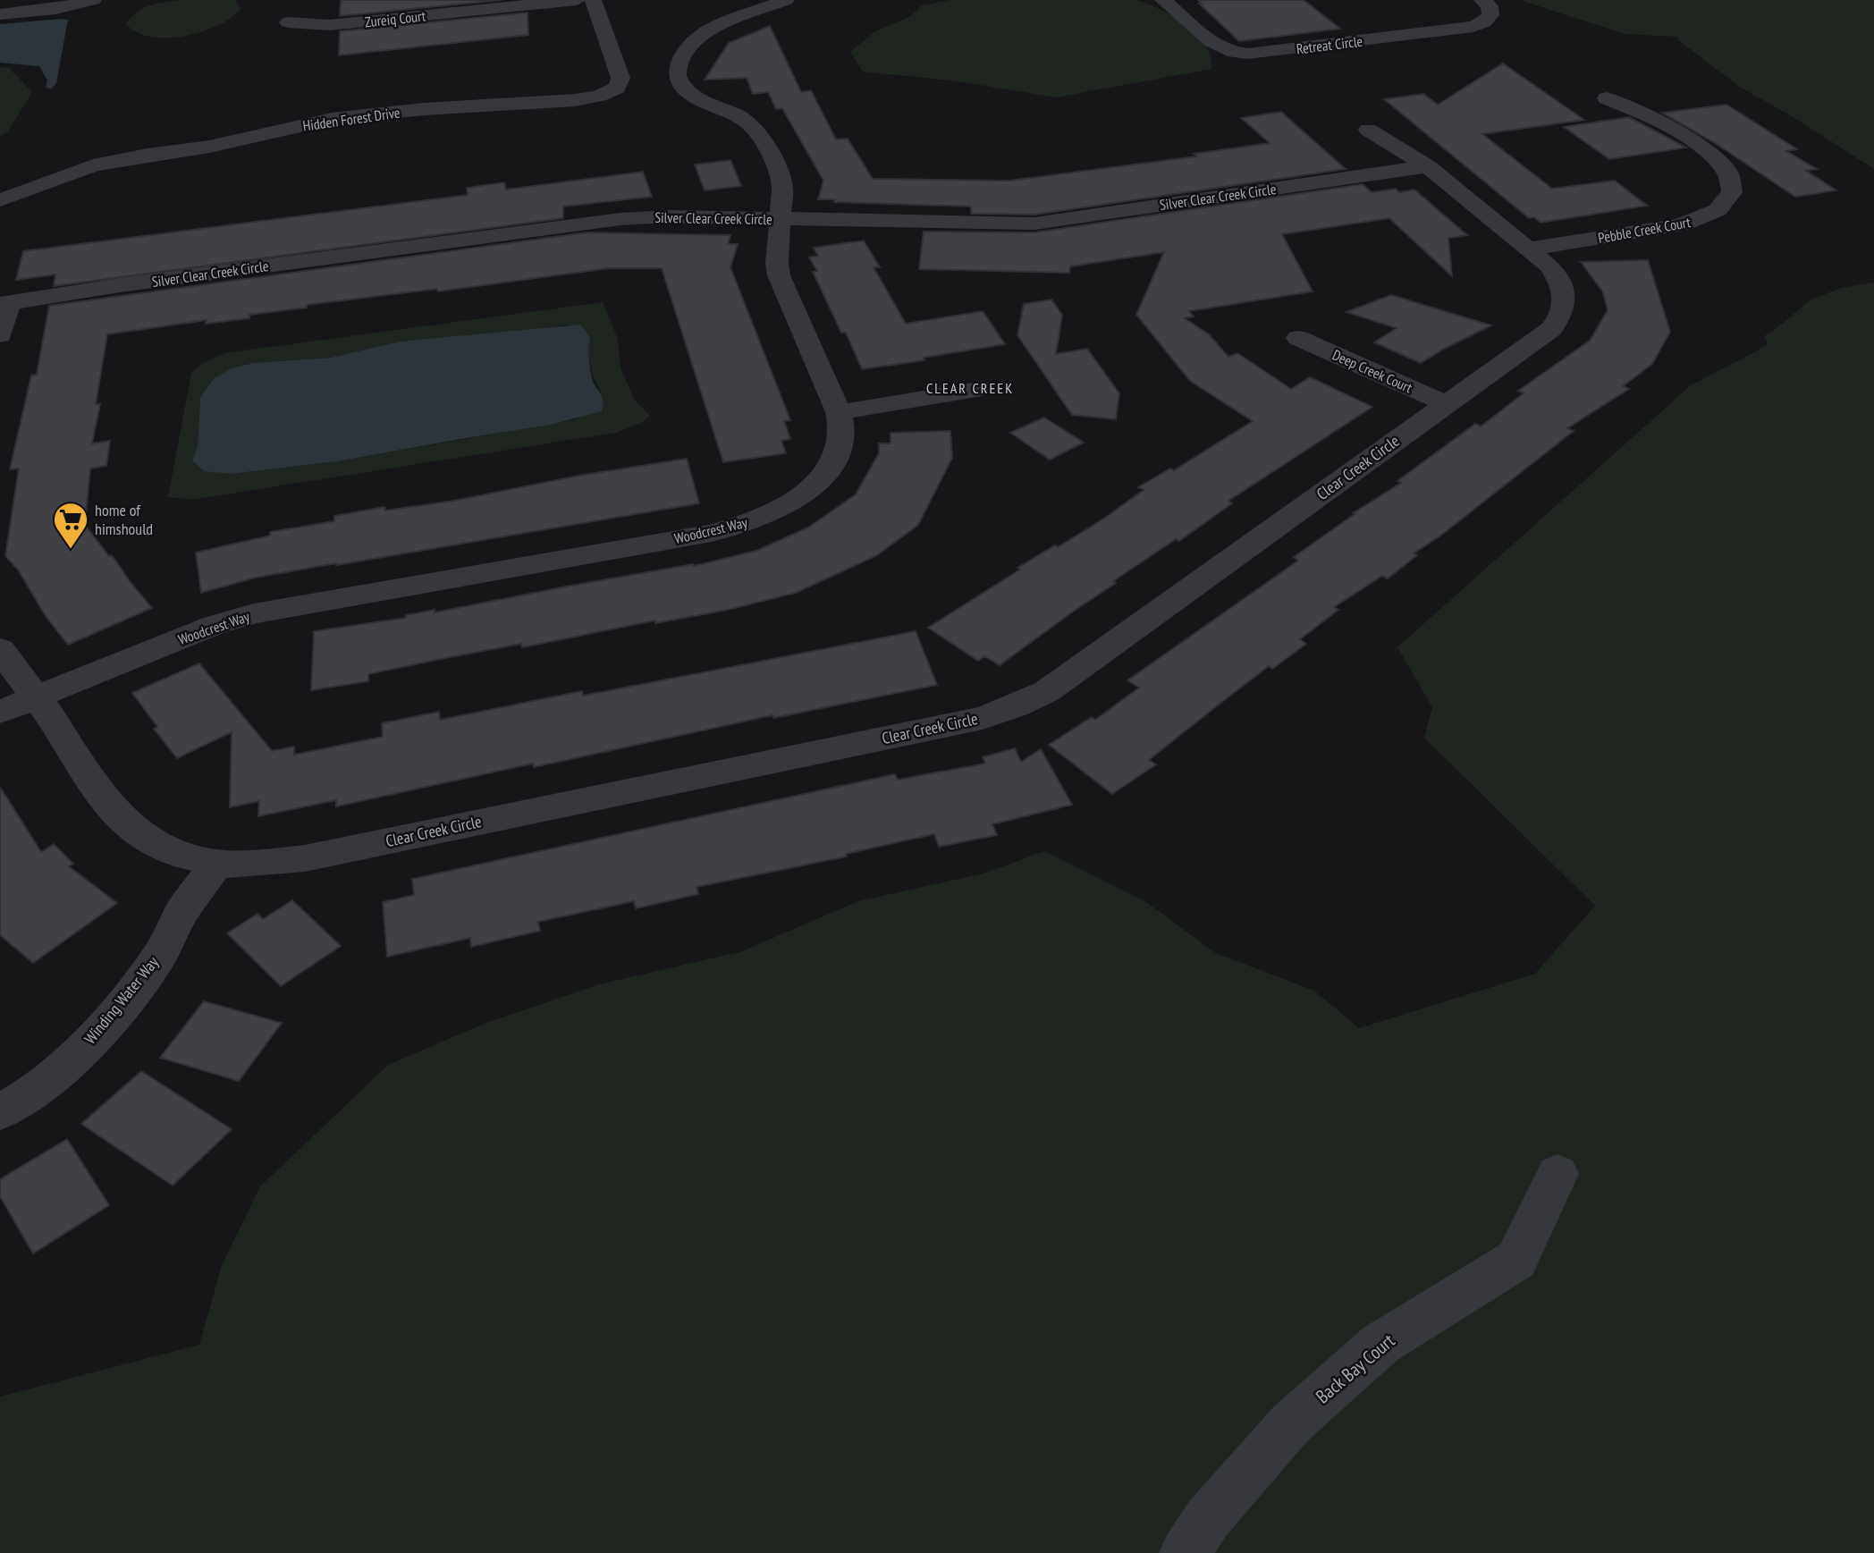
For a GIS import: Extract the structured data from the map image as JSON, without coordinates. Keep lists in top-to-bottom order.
{
  "streets": {
    "street": [
      "Zureiq Court",
      "Retreat Circle",
      "Hidden Forest Drive",
      "Silver Clear Creek Circle",
      "Pebble Creek Court",
      "Deep Creek Court",
      "Clear Creek Circle",
      "Woodcrest Way",
      "Winding Water Way",
      "Back Bay Court"
    ]
  },
  "crossings": [
    ["Silver Clear Creek Circle", "Clear Creek Circle"],
    ["Silver Clear Creek Circle", "Woodcrest Way"],
    ["Pebble Creek Court", "Clear Creek Circle"],
    ["Deep Creek Court", "Clear Creek Circle"],
    ["Clear Creek Circle", "Woodcrest Way"],
    ["Clear Creek Circle", "Winding Water Way"]
  ],
  "districts": ["CLEAR CREEK"],
  "places": {
    "supermarket": ["home of himshould"]
  }
}
